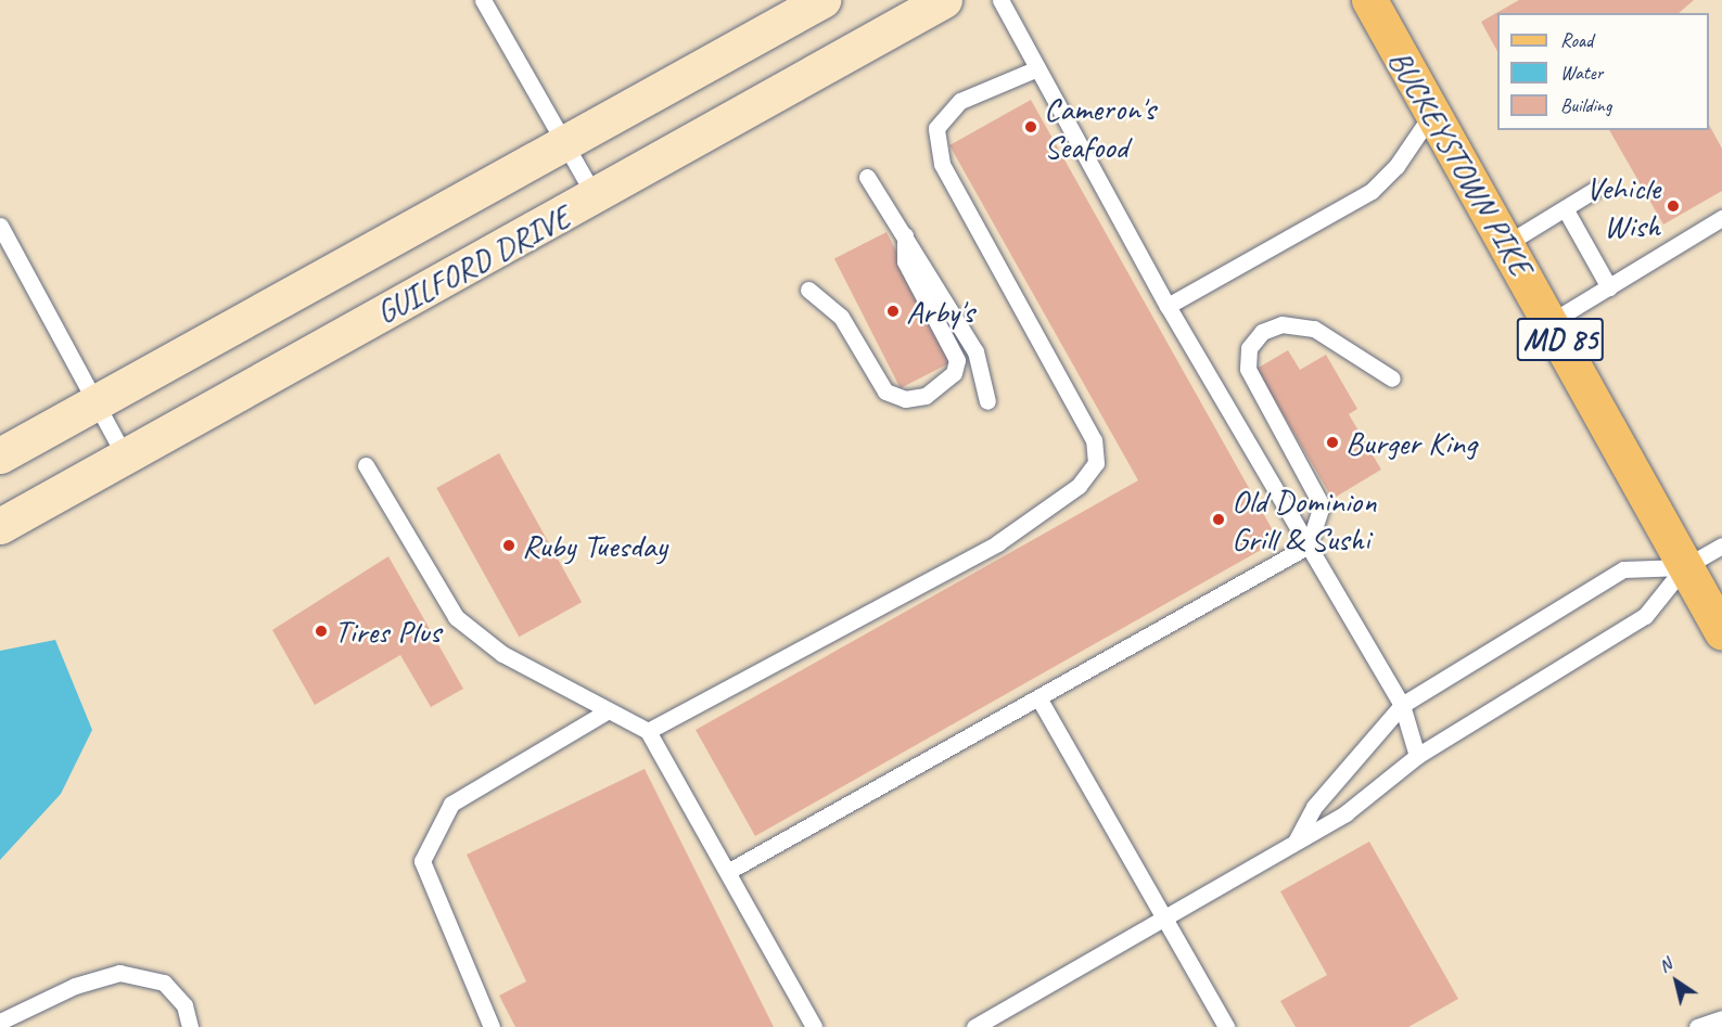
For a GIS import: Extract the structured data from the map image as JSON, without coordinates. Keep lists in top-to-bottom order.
{
  "streets": {
    "main road": ["BUCKEYSTOWN PIKE", "GUILFORD DRIVE", "MD 85"]
  },
  "places": [
    "Cameron's Seafood",
    "Vehicle Wish",
    "Arby's",
    "Burger King",
    "Old Dominion Grill & Sushi",
    "Ruby Tuesday",
    "Tires Plus"
  ],
  "legend": ["Road", "Water", "Building"],
  "north": "top left"
}
